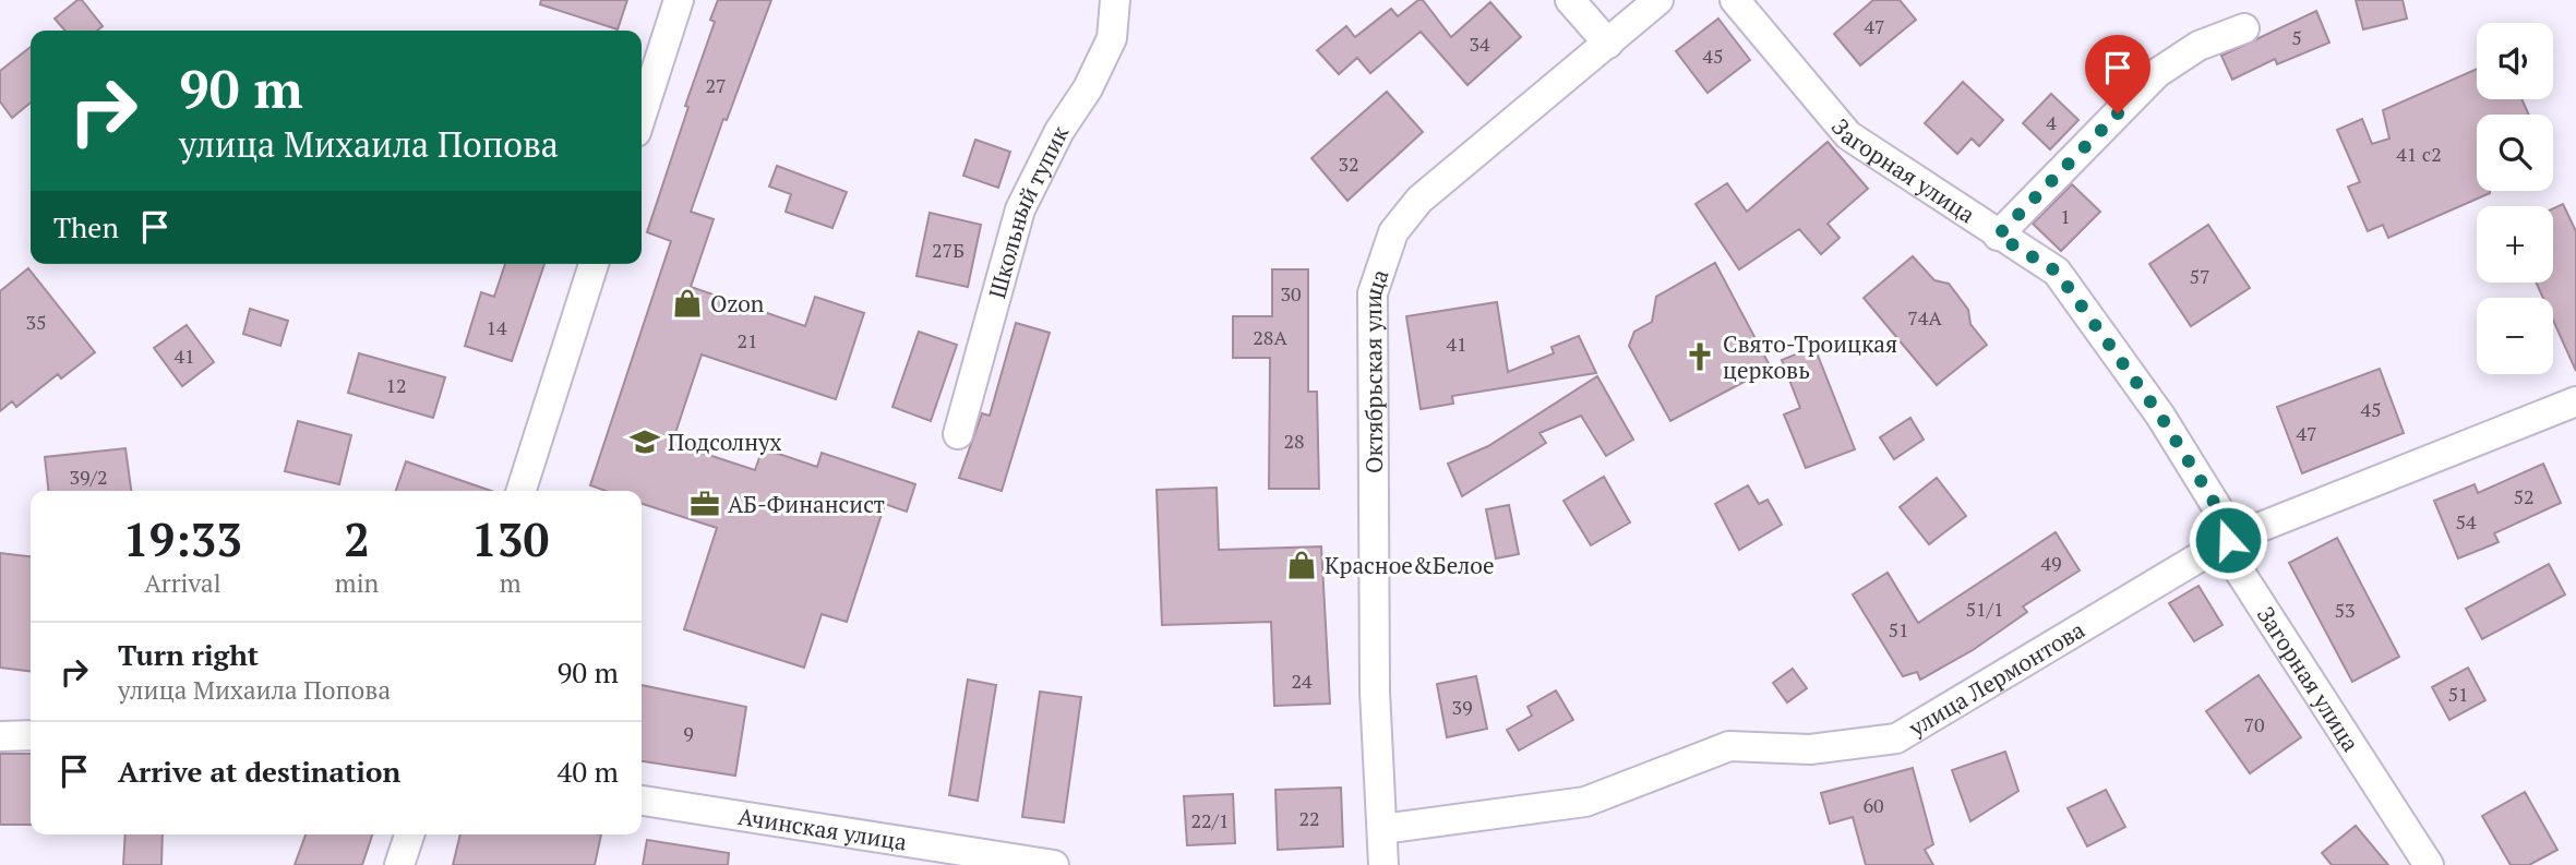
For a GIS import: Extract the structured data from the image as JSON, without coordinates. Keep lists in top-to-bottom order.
{
  "streets": {
    "street": [
      "Загорная улица",
      "Школьный тупик",
      "Октябрьская улица",
      "улица Лермонтова",
      "Ачинская улица"
    ]
  },
  "crossings": [
    ["Загорная улица", "улица Лермонтова"],
    ["Октябрьская улица", "улица Лермонтова"]
  ],
  "places": {
    "shop": ["Ozon", "Красное&Белое"],
    "church": ["Свято-Троицкая церковь"],
    "school or university": ["Подсолнух"],
    "office": ["АБ-Финансист"]
  },
  "house_numbers": [
    "47",
    "5",
    "34",
    "45",
    "27",
    "4",
    "41 с2",
    "32",
    "1",
    "27Б",
    "57",
    "30",
    "74А",
    "35",
    "14",
    "28А",
    "21",
    "41",
    "41",
    "12",
    "45",
    "47",
    "28",
    "39/2",
    "52",
    "54",
    "49",
    "51/1",
    "53",
    "51",
    "24",
    "51",
    "39",
    "70",
    "9",
    "60",
    "22",
    "22/1"
  ],
  "page": {
    "map_buttons": ["+", "−"],
    "turn": ["90 m", "улица Михаила Попова"],
    "then": "Then",
    "eta": [
      "19:33",
      "Arrival",
      "2",
      "min",
      "130",
      "m"
    ],
    "list": [
      {
        "name": "Turn right",
        "note": "улица Михаила Попова",
        "value": "90 m"
      },
      {
        "name": "Arrive at destination",
        "value": "40 m"
      }
    ]
  }
}
